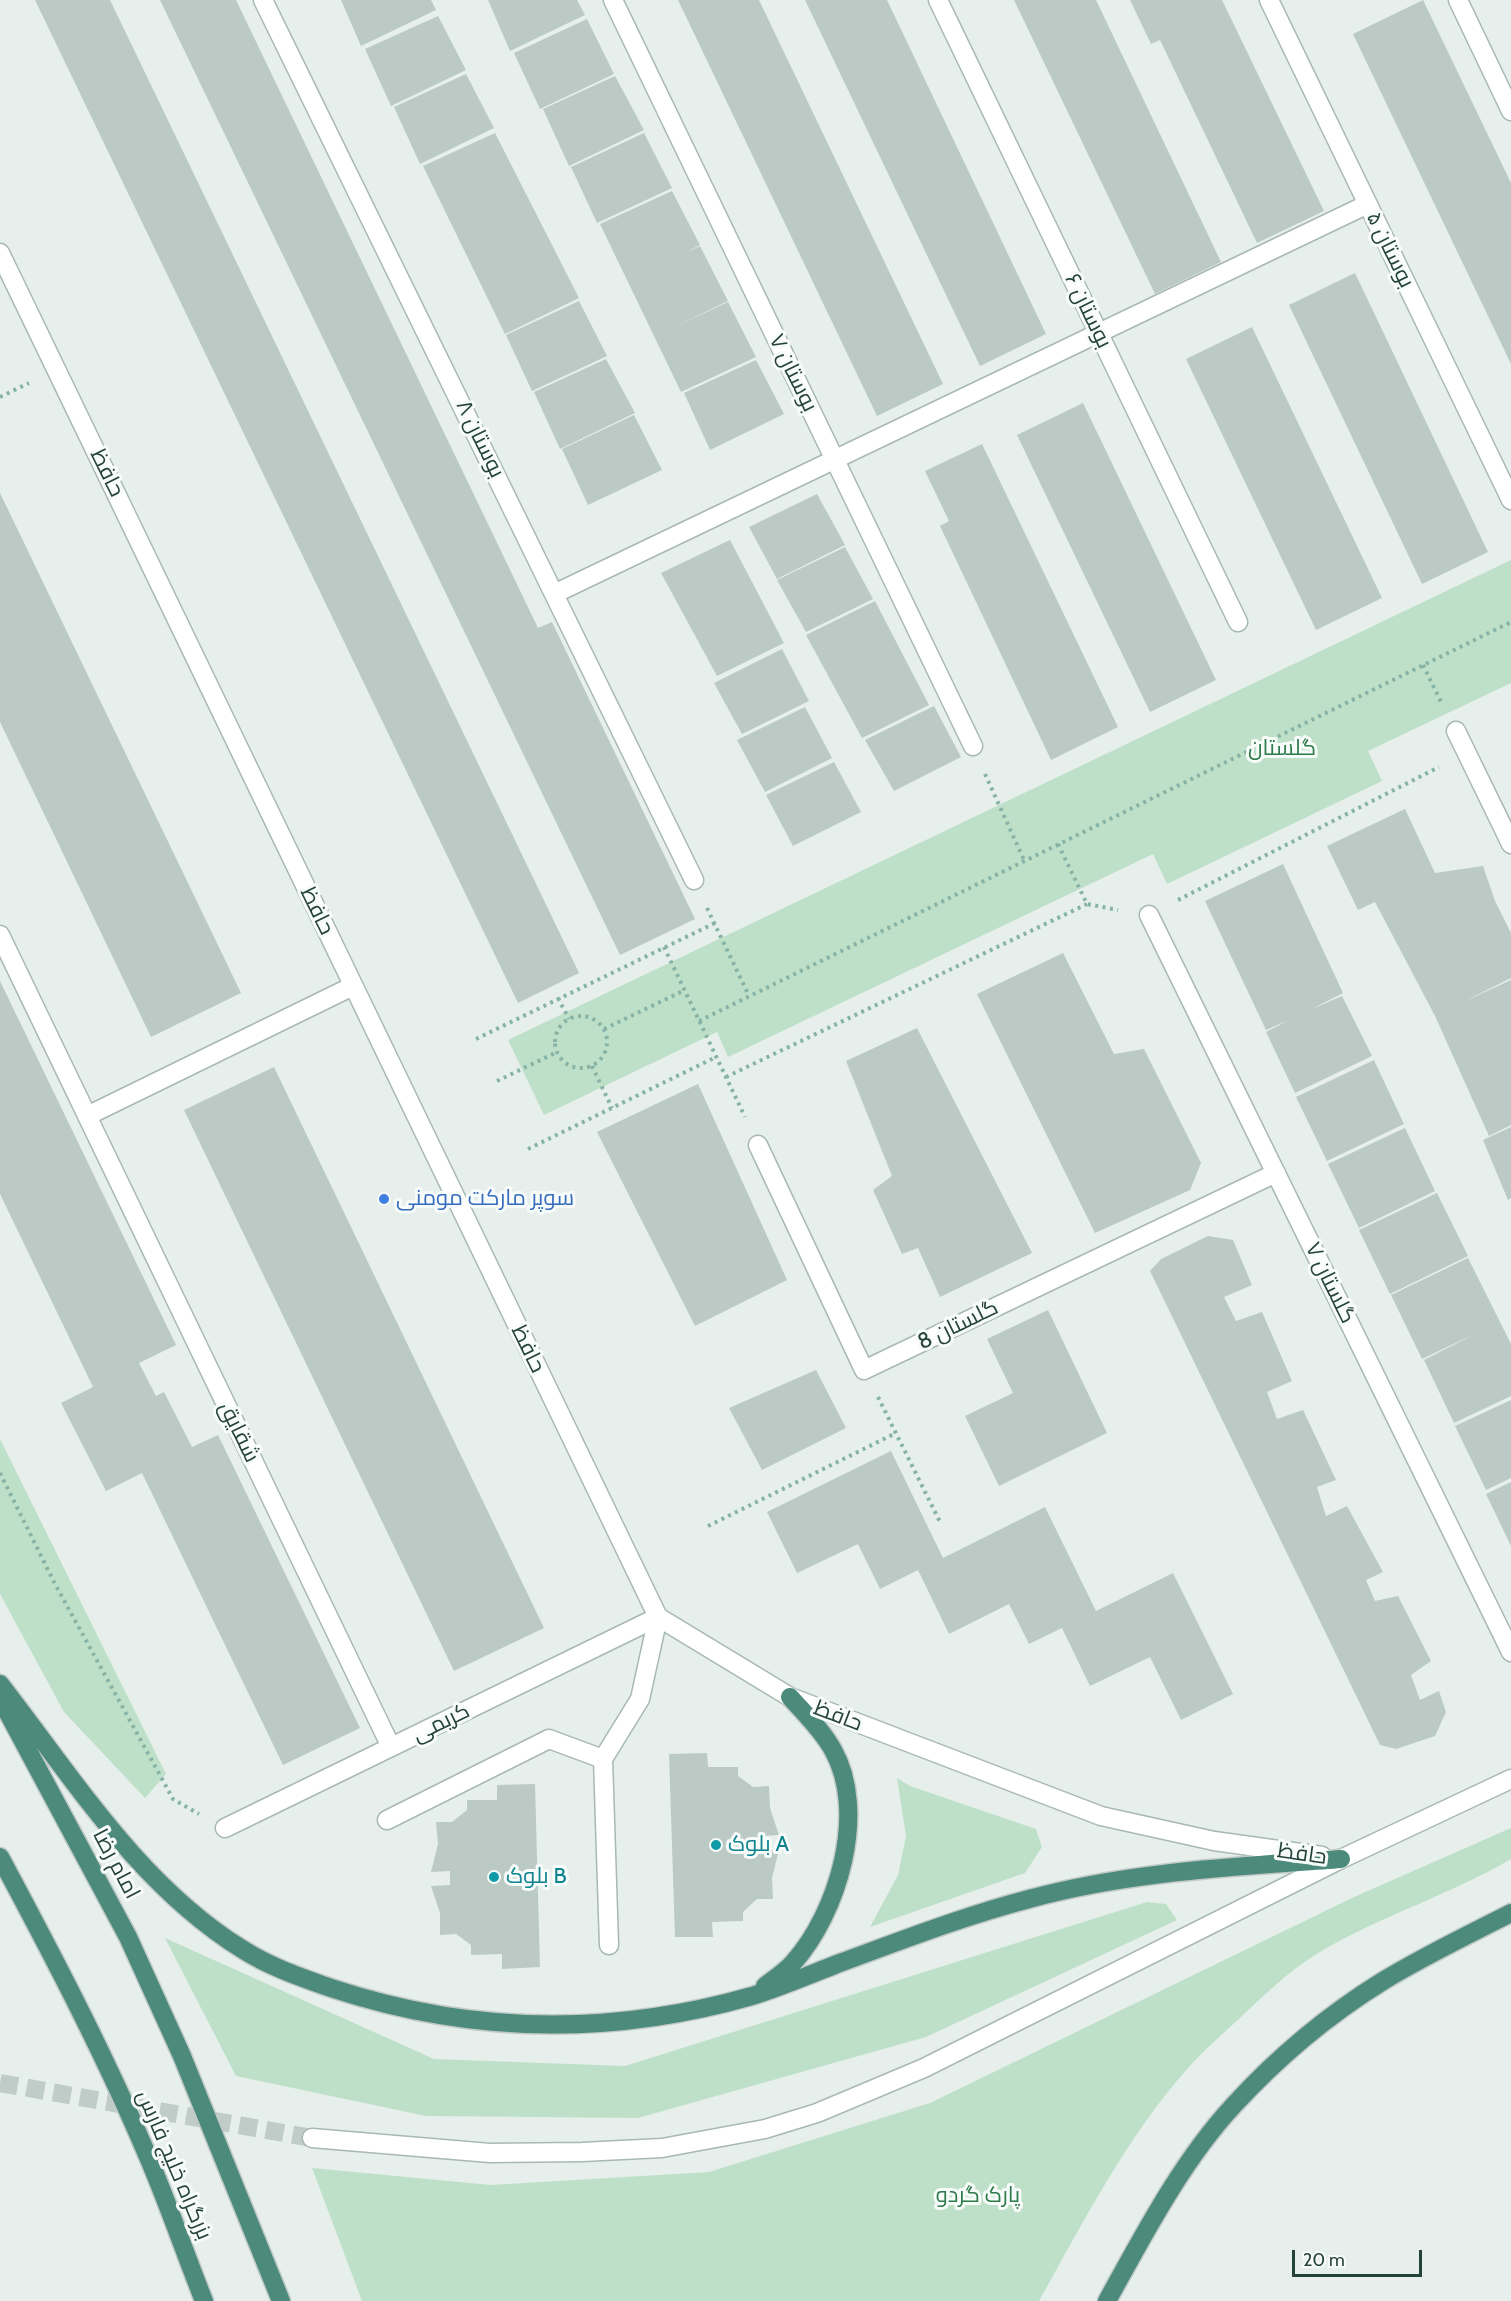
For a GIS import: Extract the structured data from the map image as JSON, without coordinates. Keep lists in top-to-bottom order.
{
  "streets": {
    "highway": ["امام رضا", "بزرگراه خلیج فارس"],
    "street": [
      "بوستان ۵",
      "بوستان ۶",
      "بوستان ۷",
      "بوستان ۸",
      "حافظ",
      "گلستان ۷",
      "گلستان 8",
      "شقایق",
      "کریمی"
    ]
  },
  "crossings": [
    ["حافظ", "کریمی"],
    ["گلستان ۷", "گلستان 8"],
    ["شقایق", "کریمی"]
  ],
  "parks": ["گلستان", "پارک گردو"],
  "places": ["سوپر مارکت مومنی", "بلوک A", "بلوک B"],
  "scale_bar": "20 m"
}
